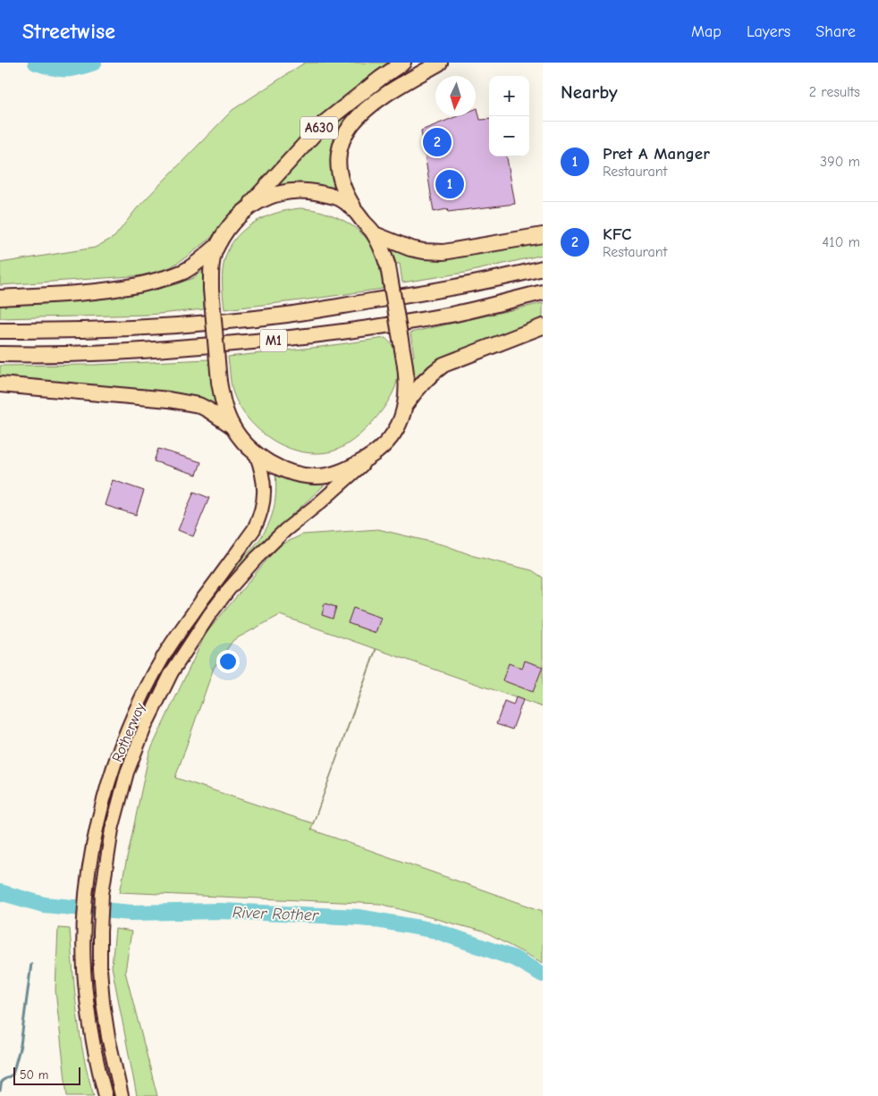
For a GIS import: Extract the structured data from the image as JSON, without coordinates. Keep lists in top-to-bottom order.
{
  "streets": {
    "highway": ["A630", "M1"],
    "main road": ["Rotherway"]
  },
  "water": ["River Rother"],
  "scale_bar": "50 m",
  "north": "bottom",
  "page": {
    "header": "Streetwise",
    "nav": ["Map", "Layers", "Share"],
    "heading": ["Nearby", "2 results"],
    "map_buttons": ["+", "−"],
    "list": [
      {
        "mark": "1",
        "name": "Pret A Manger",
        "note": "Restaurant",
        "value": "390 m"
      },
      {
        "mark": "2",
        "name": "KFC",
        "note": "Restaurant",
        "value": "410 m"
      }
    ],
    "pins": ["2", "1"],
    "scale": "50 m"
  }
}
